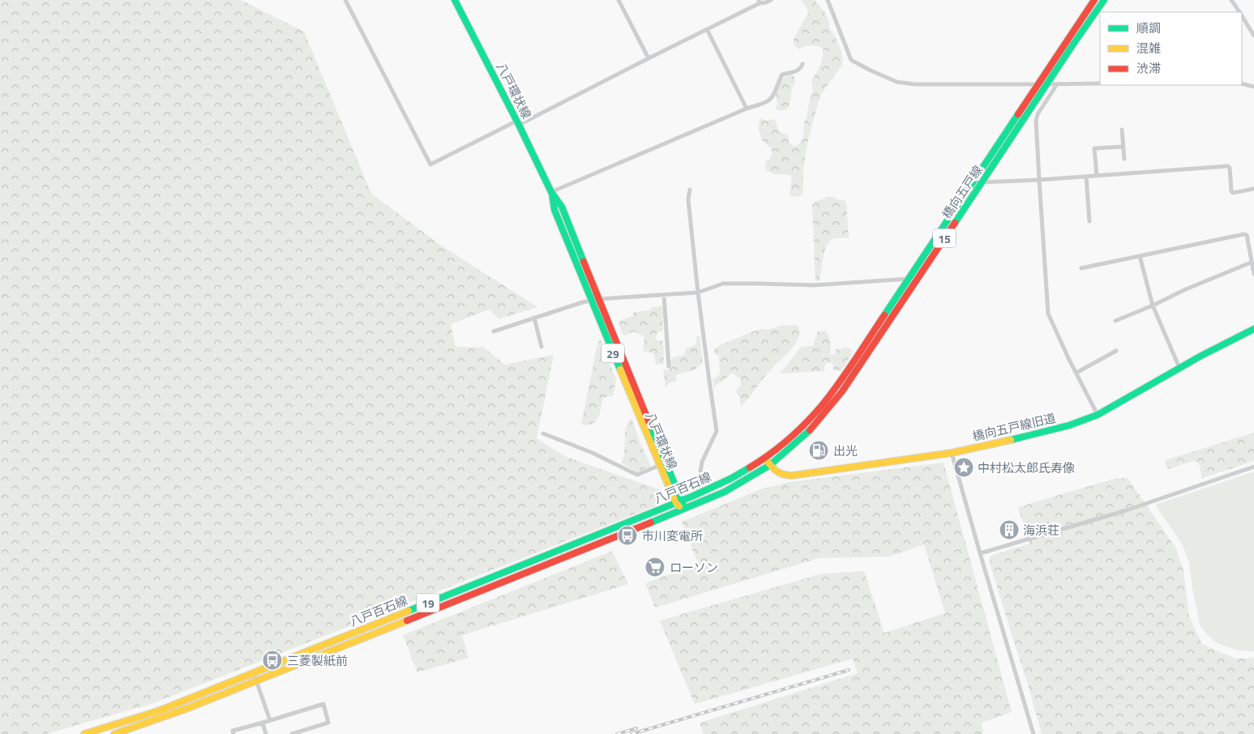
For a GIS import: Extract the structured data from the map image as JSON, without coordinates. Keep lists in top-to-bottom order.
{
  "streets": {
    "main road": [
      "八戸環状線",
      "橋向五戸線",
      "15",
      "29",
      "橋向五戸線旧道",
      "八戸百石線",
      "19"
    ]
  },
  "crossings": [
    ["八戸環状線", "八戸百石線"],
    ["橋向五戸線", "橋向五戸線旧道"],
    ["橋向五戸線", "八戸百石線"],
    ["橋向五戸線旧道", "八戸百石線"]
  ],
  "places": {
    "fuel station": ["出光"],
    "place": ["中村松太郎氏寿像"],
    "building": ["海浜荘"],
    "bus stop": ["市川変電所", "三菱製紙前"],
    "supermarket": ["ローソン"]
  },
  "legend": ["順調", "混雑", "渋滞"]
}
